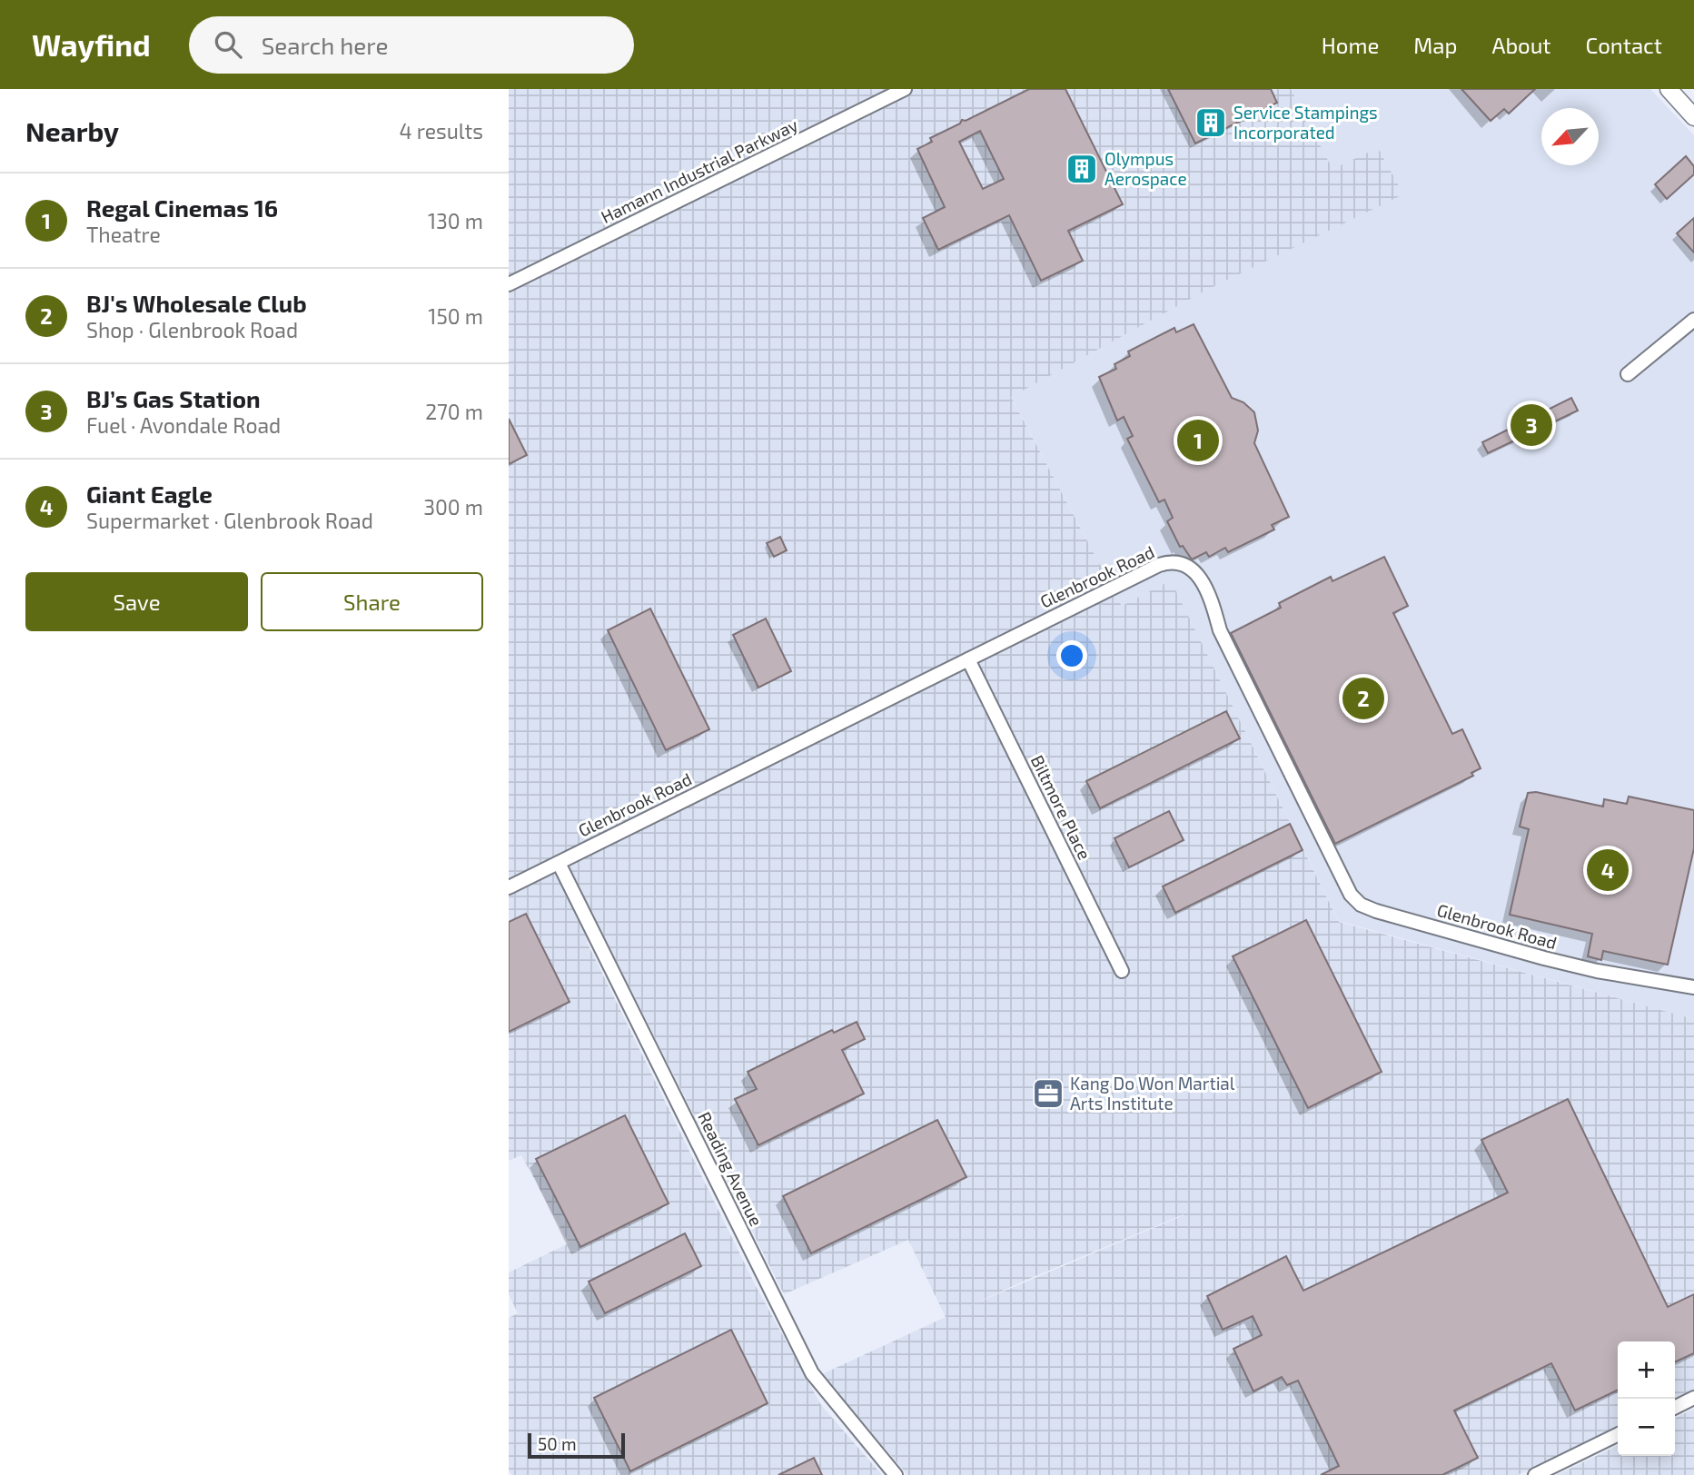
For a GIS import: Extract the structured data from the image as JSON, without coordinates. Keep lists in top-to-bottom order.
{
  "streets": {
    "street": [
      "Hamann Industrial Parkway",
      "Glenbrook Road",
      "Biltmore Place",
      "Reading Avenue"
    ]
  },
  "crossings": [
    ["Glenbrook Road", "Biltmore Place"],
    ["Glenbrook Road", "Reading Avenue"]
  ],
  "places": {
    "building": ["Service Stampings Incorporated", "Olympus Aerospace"],
    "office": ["Kang Do Won Martial Arts Institute"]
  },
  "scale_bar": "50 m",
  "north": "bottom left",
  "page": {
    "header": "Wayfind",
    "search": "Search here",
    "nav": [
      "Home",
      "Map",
      "About",
      "Contact"
    ],
    "heading": ["Nearby", "4 results"],
    "list": [
      {
        "mark": "1",
        "name": "Regal Cinemas 16",
        "note": "Theatre",
        "value": "130 m"
      },
      {
        "mark": "2",
        "name": "BJ's Wholesale Club",
        "note": "Shop · Glenbrook Road",
        "value": "150 m"
      },
      {
        "mark": "3",
        "name": "BJ’s Gas Station",
        "note": "Fuel · Avondale Road",
        "value": "270 m"
      },
      {
        "mark": "4",
        "name": "Giant Eagle",
        "note": "Supermarket · Glenbrook Road",
        "value": "300 m"
      }
    ],
    "pins": [
      "3",
      "1",
      "2",
      "4"
    ],
    "buttons": ["Save", "Share"],
    "map_buttons": ["+", "−"],
    "scale": "50 m"
  }
}
